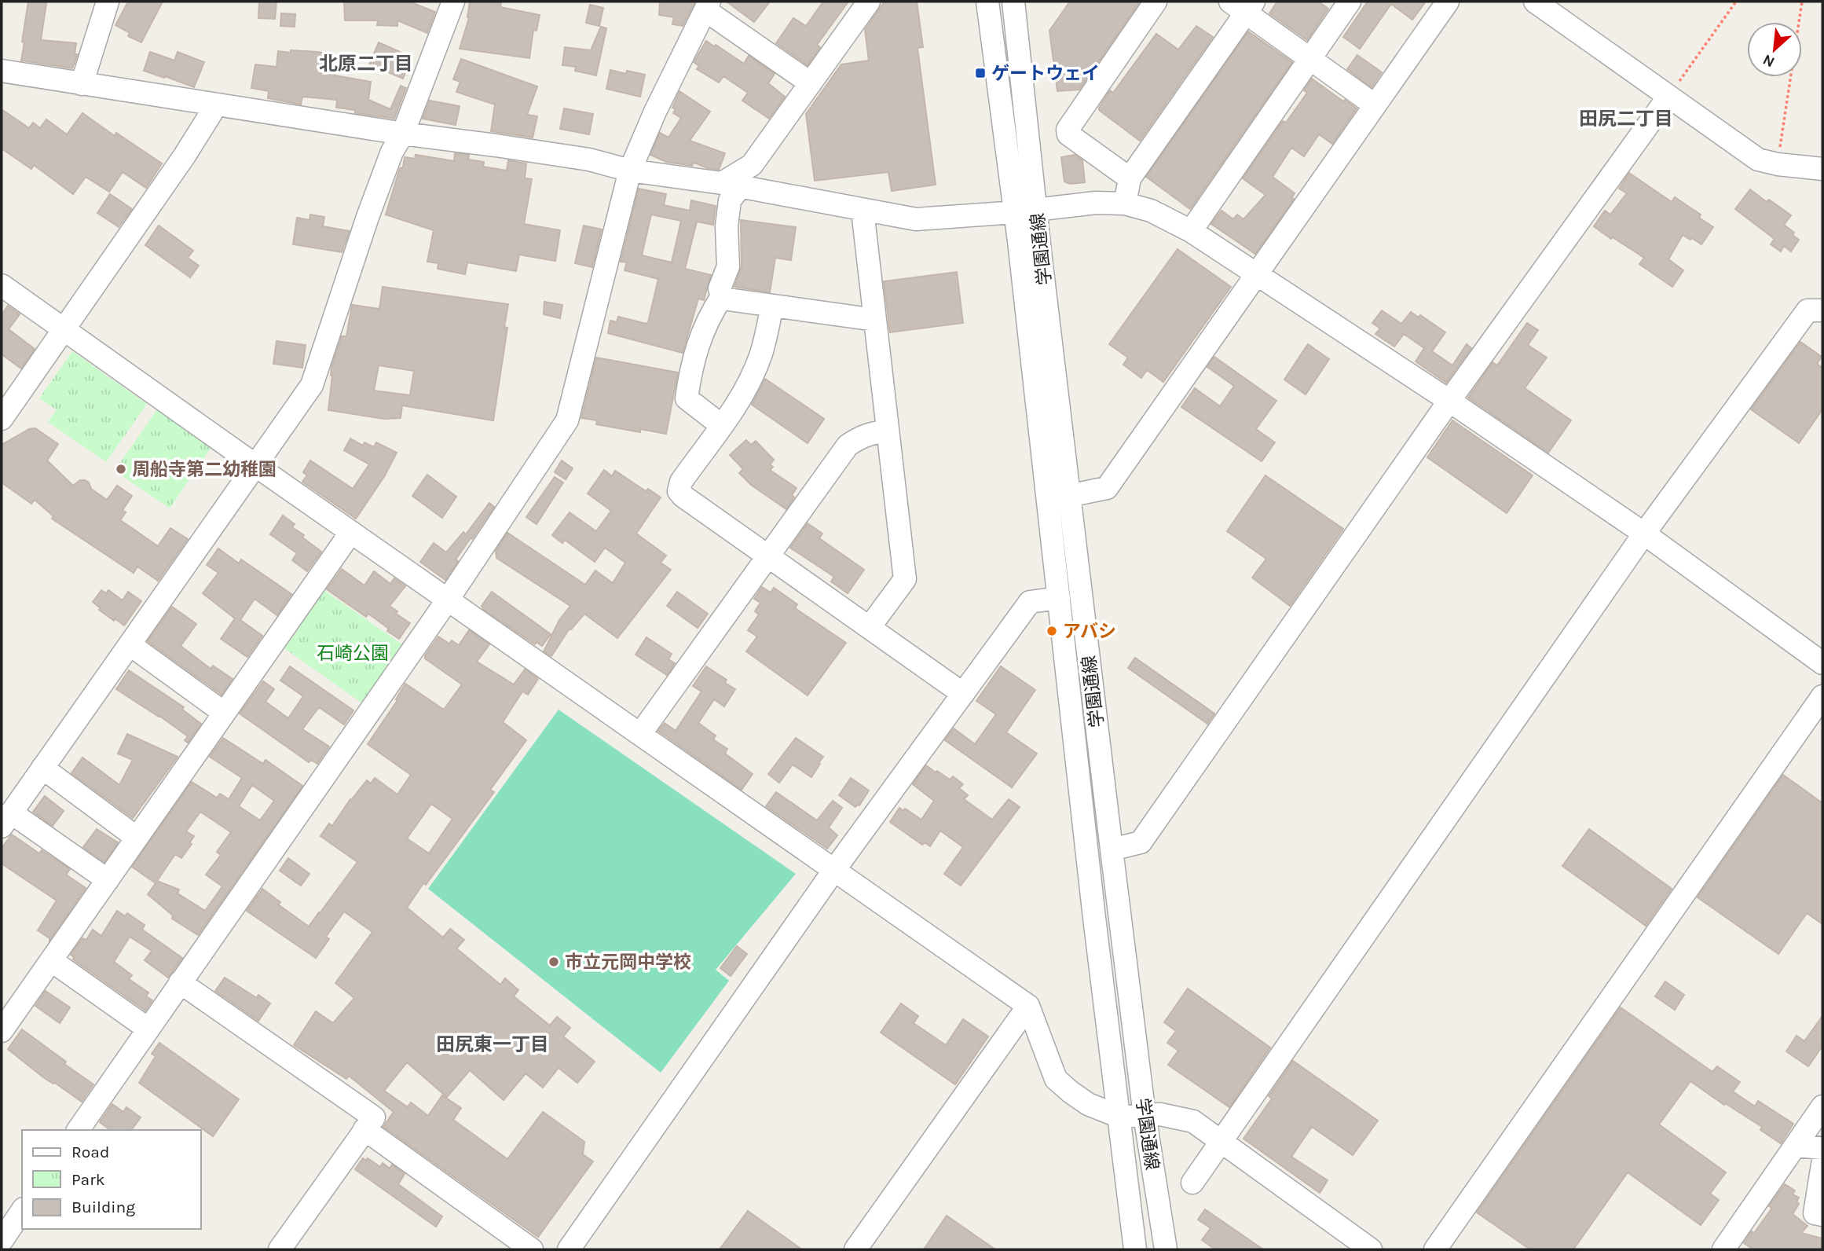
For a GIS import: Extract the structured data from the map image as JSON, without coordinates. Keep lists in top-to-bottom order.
{
  "streets": {
    "street": ["学園通線"]
  },
  "districts": ["北原二丁目", "田尻二丁目", "田尻東一丁目"],
  "parks": ["石崎公園"],
  "places": {
    "transit": ["ゲートウェイ"],
    "other": ["周船寺第二幼稚園", "アバシ", "市立元岡中学校"]
  },
  "legend": ["Road", "Park", "Building"],
  "north": "bottom left"
}
